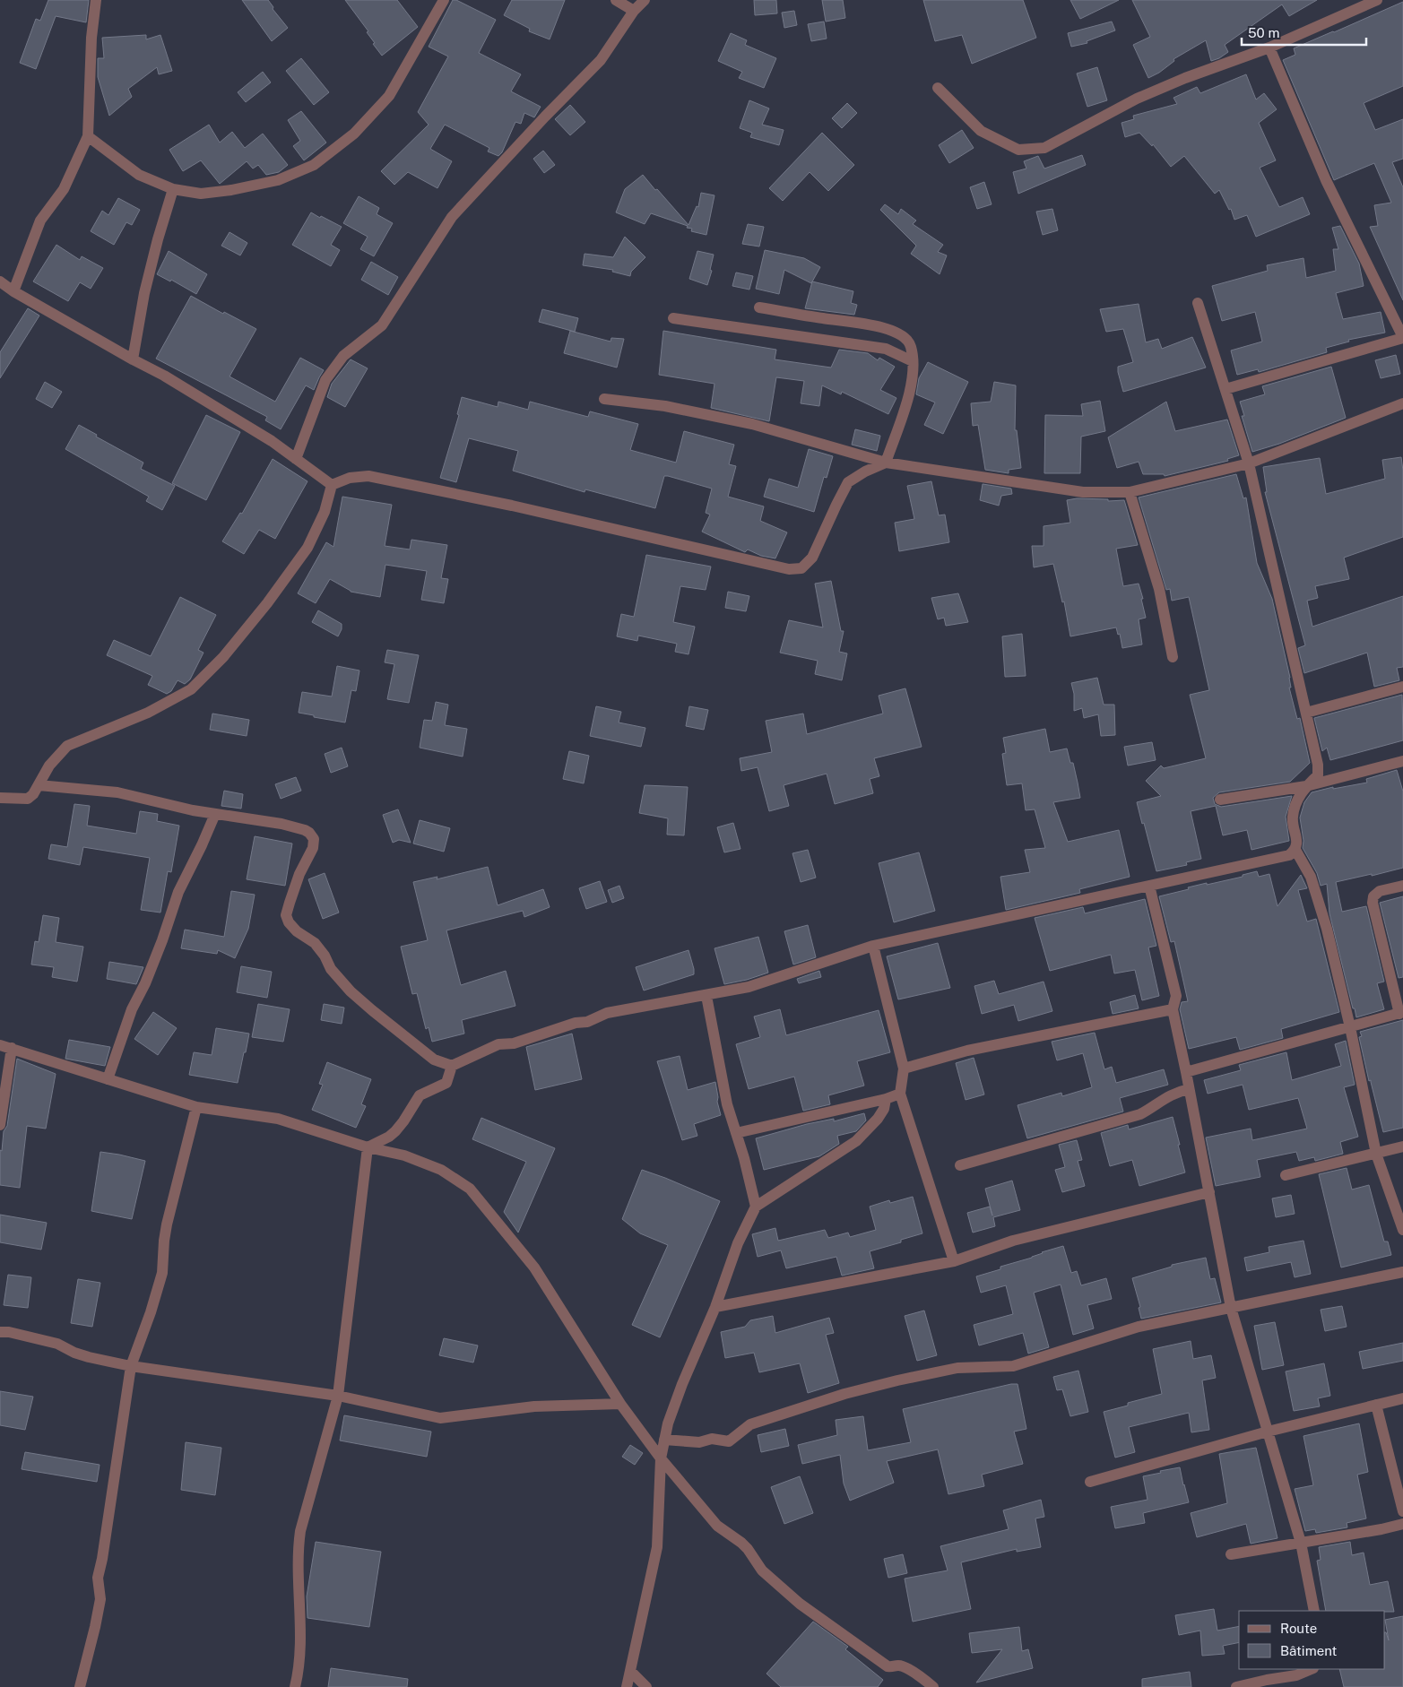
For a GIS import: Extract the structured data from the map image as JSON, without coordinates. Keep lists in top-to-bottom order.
{
  "legend": ["Route", "Bâtiment"],
  "scale_bar": "50 m"
}
